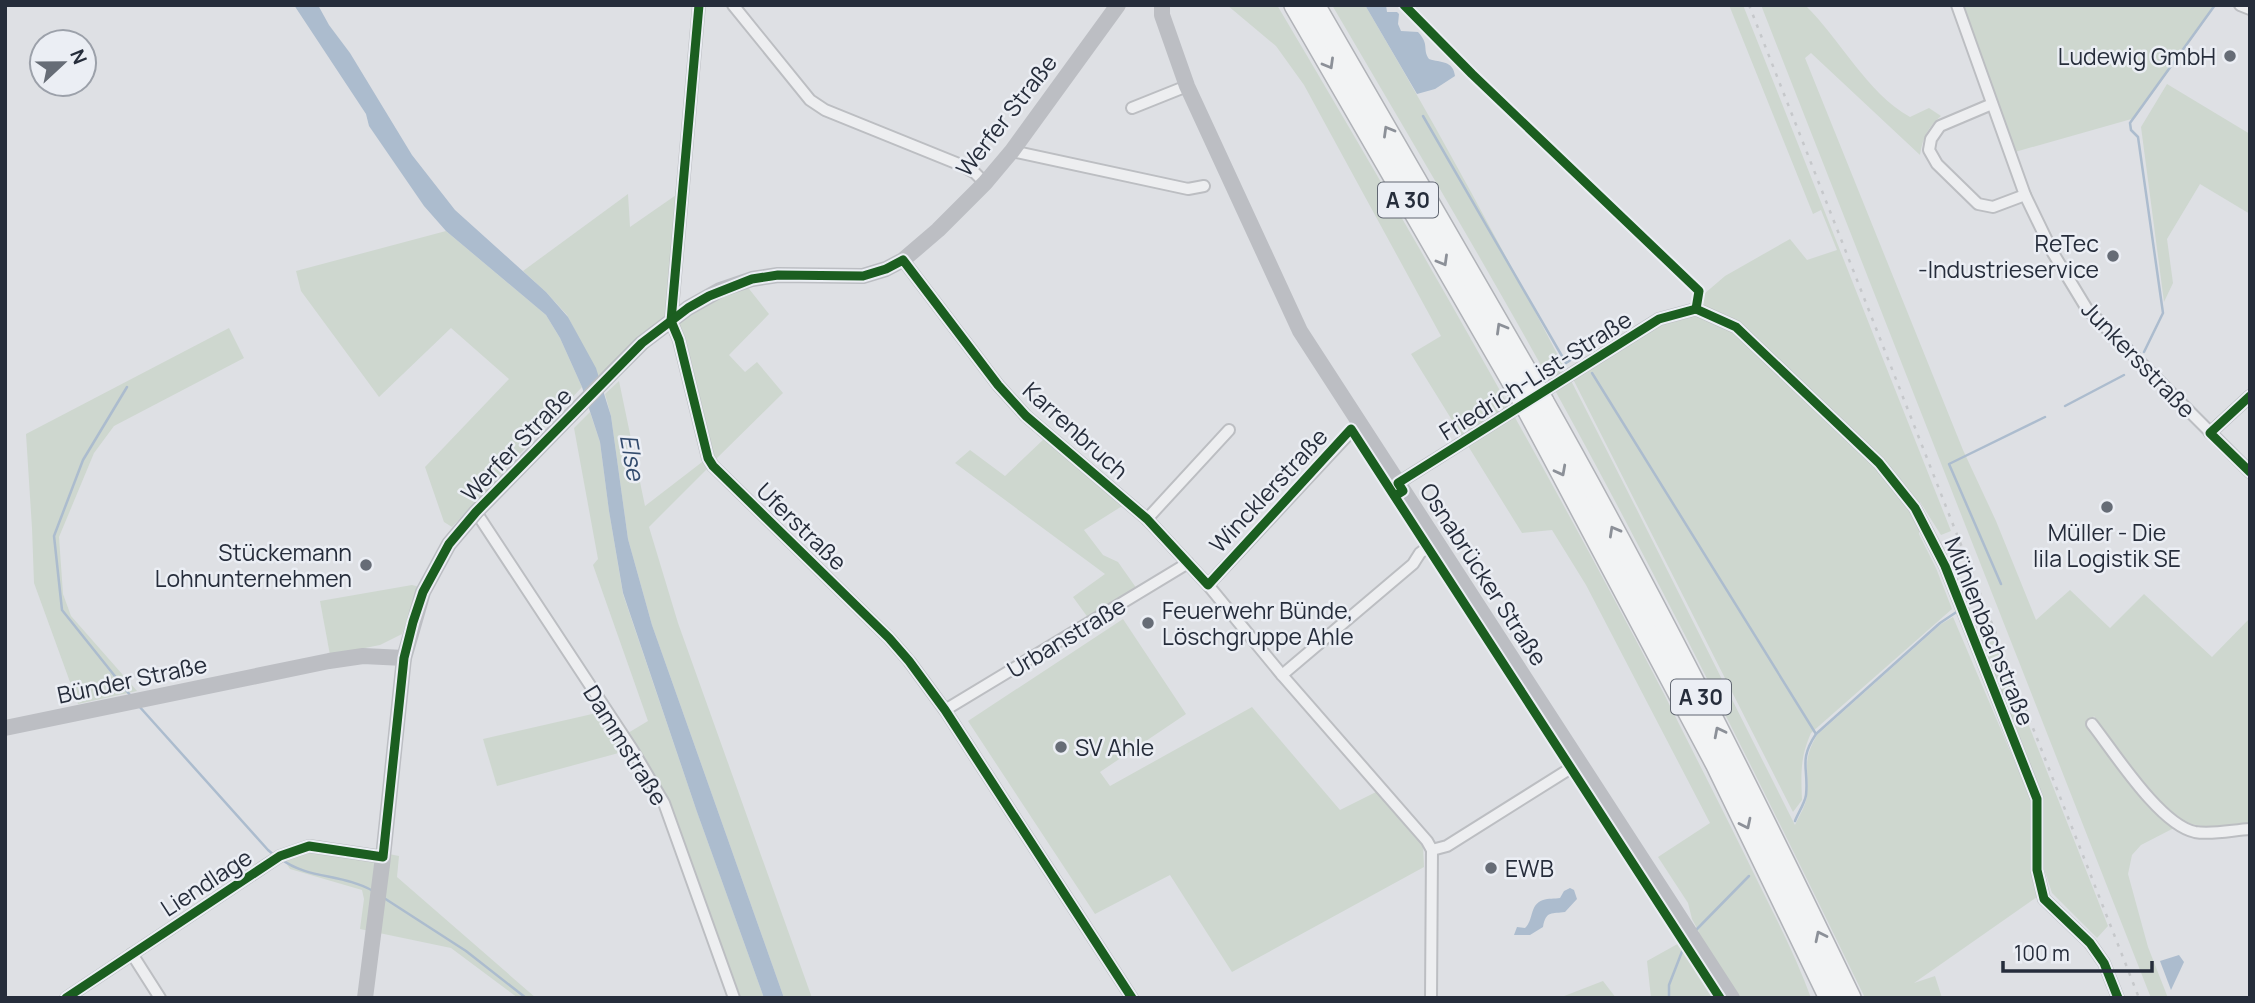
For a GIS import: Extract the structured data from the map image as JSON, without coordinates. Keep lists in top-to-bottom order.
{
  "streets": {
    "highway": ["A 30"],
    "main road": ["Werfer Straße", "Osnabrücker Straße", "Bünder Straße"],
    "street": [
      "Junkersstraße",
      "Friedrich-List-Straße",
      "Karrenbruch",
      "Wincklerstraße",
      "Uferstraße",
      "Mühlenbachstraße",
      "Urbanstraße",
      "Dammstraße",
      "Liendlage"
    ]
  },
  "crossings": [
    ["Werfer Straße", "Karrenbruch"],
    ["Werfer Straße", "Uferstraße"],
    ["Werfer Straße", "Bünder Straße"],
    ["Werfer Straße", "Dammstraße"],
    ["Werfer Straße", "Liendlage"],
    ["Friedrich-List-Straße", "Osnabrücker Straße"],
    ["Friedrich-List-Straße", "Mühlenbachstraße"],
    ["Karrenbruch", "Wincklerstraße"],
    ["Karrenbruch", "Urbanstraße"],
    ["Wincklerstraße", "Osnabrücker Straße"],
    ["Uferstraße", "Urbanstraße"]
  ],
  "water": ["Else"],
  "places": [
    "Ludewig GmbH",
    "ReTec -Industrieservice",
    "Müller - Die lila Logistik SE",
    "Stückemann Lohnunternehmen",
    "Feuerwehr Bünde, Löschgruppe Ahle",
    "SV Ahle",
    "EWB"
  ],
  "scale_bar": "100 m",
  "north": "right"
}
